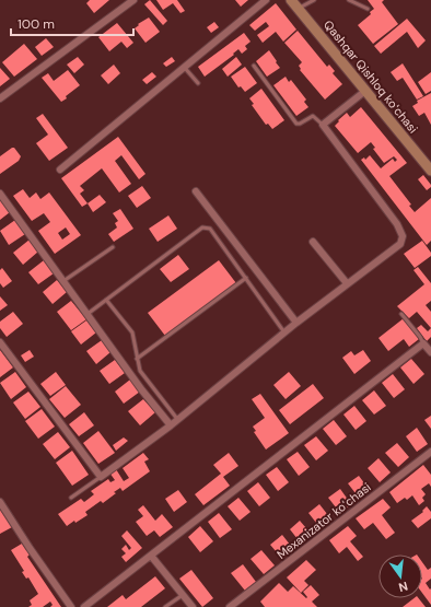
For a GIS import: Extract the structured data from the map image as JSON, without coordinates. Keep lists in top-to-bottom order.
{
  "streets": {
    "main road": ["Qashqar Qishloq koʻchasi"],
    "street": ["Mexanizator koʻchasi"]
  },
  "scale_bar": "100 m",
  "north": "bottom"
}
